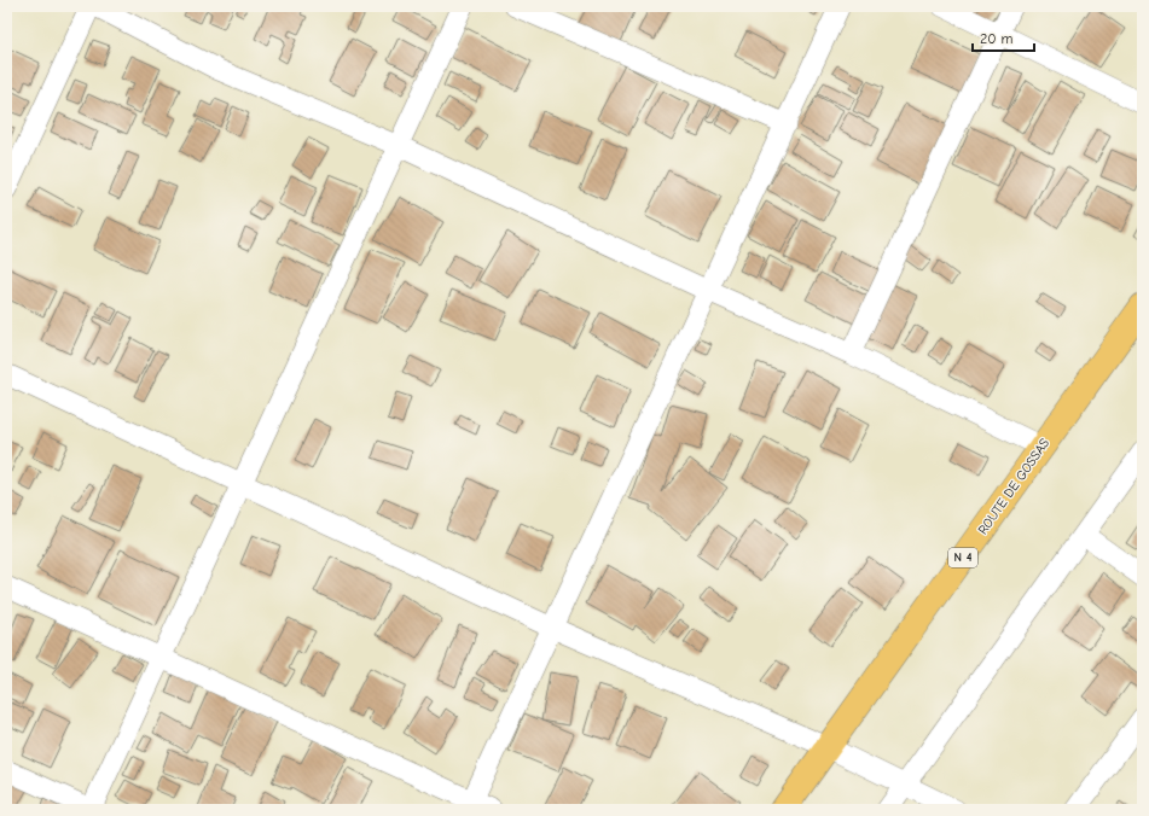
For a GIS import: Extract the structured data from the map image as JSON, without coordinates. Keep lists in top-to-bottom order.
{
  "streets": {
    "main road": ["ROUTE DE GOSSAS", "N 4"]
  },
  "scale_bar": "20 m"
}
